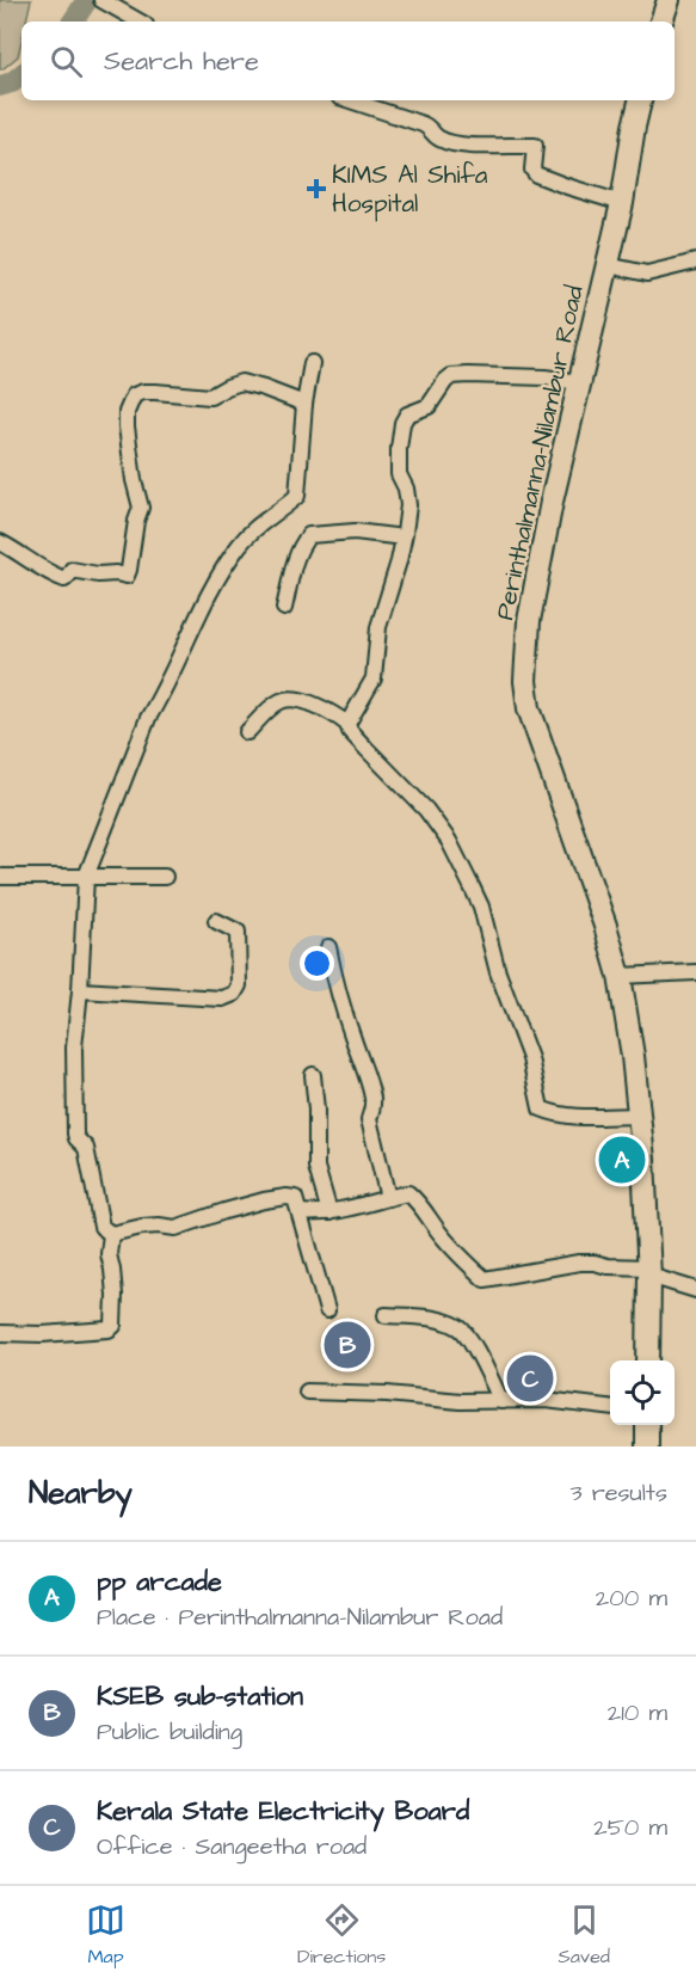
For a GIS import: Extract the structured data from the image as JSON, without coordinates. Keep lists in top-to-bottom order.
{
  "streets": {
    "main road": ["Perinthalmanna-Nilambur Road"]
  },
  "places": {
    "health": ["KIMS Al Shifa Hospital"]
  },
  "page": {
    "search": "Search here",
    "pins": ["A", "B", "C"],
    "heading": ["Nearby", "3 results"],
    "list": [
      {
        "mark": "A",
        "name": "pp arcade",
        "note": "Place · Perinthalmanna-Nilambur Road",
        "value": "200 m"
      },
      {
        "mark": "B",
        "name": "KSEB sub-station",
        "note": "Public building",
        "value": "210 m"
      },
      {
        "mark": "C",
        "name": "Kerala State Electricity Board",
        "note": "Office · Sangeetha road",
        "value": "250 m"
      }
    ],
    "nav": ["Map", "Directions", "Saved"]
  }
}
